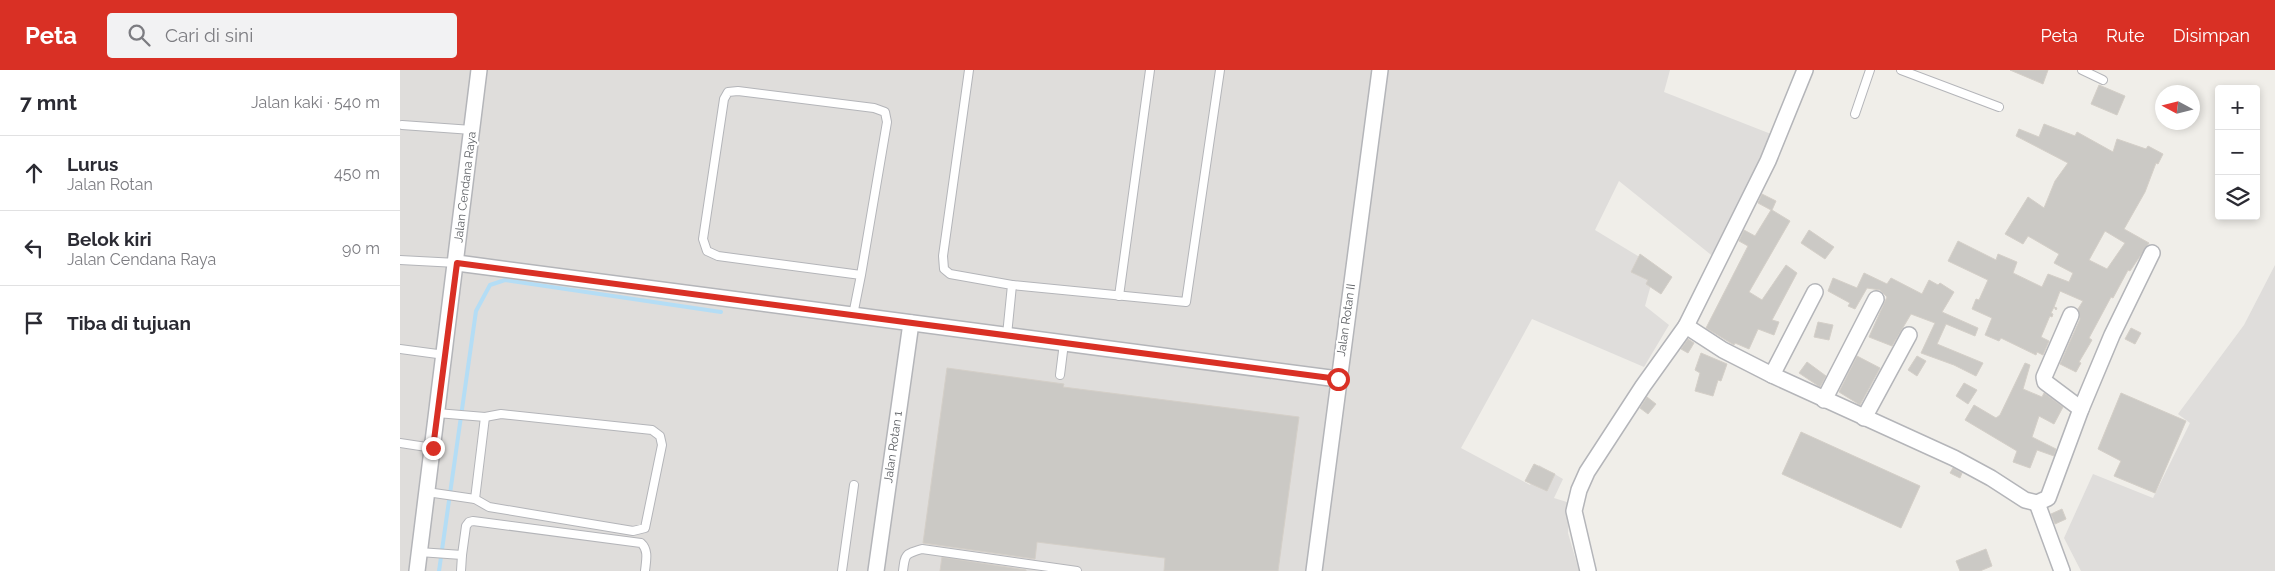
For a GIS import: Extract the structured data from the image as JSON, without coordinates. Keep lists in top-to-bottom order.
{
  "streets": {
    "street": ["Jalan Cendana Raya", "Jalan Rotan II", "Jalan Rotan 1"]
  },
  "north": "left",
  "page": {
    "header": "Peta",
    "search": "Cari di sini",
    "nav": ["Peta", "Rute", "Disimpan"],
    "heading": ["7 mnt", "Jalan kaki · 540 m"],
    "map_buttons": ["+", "−"],
    "list": [
      ["Lurus", "Jalan Rotan", "450 m"],
      ["Belok kiri", "Jalan Cendana Raya", "90 m"],
      "Tiba di tujuan"
    ]
  }
}
